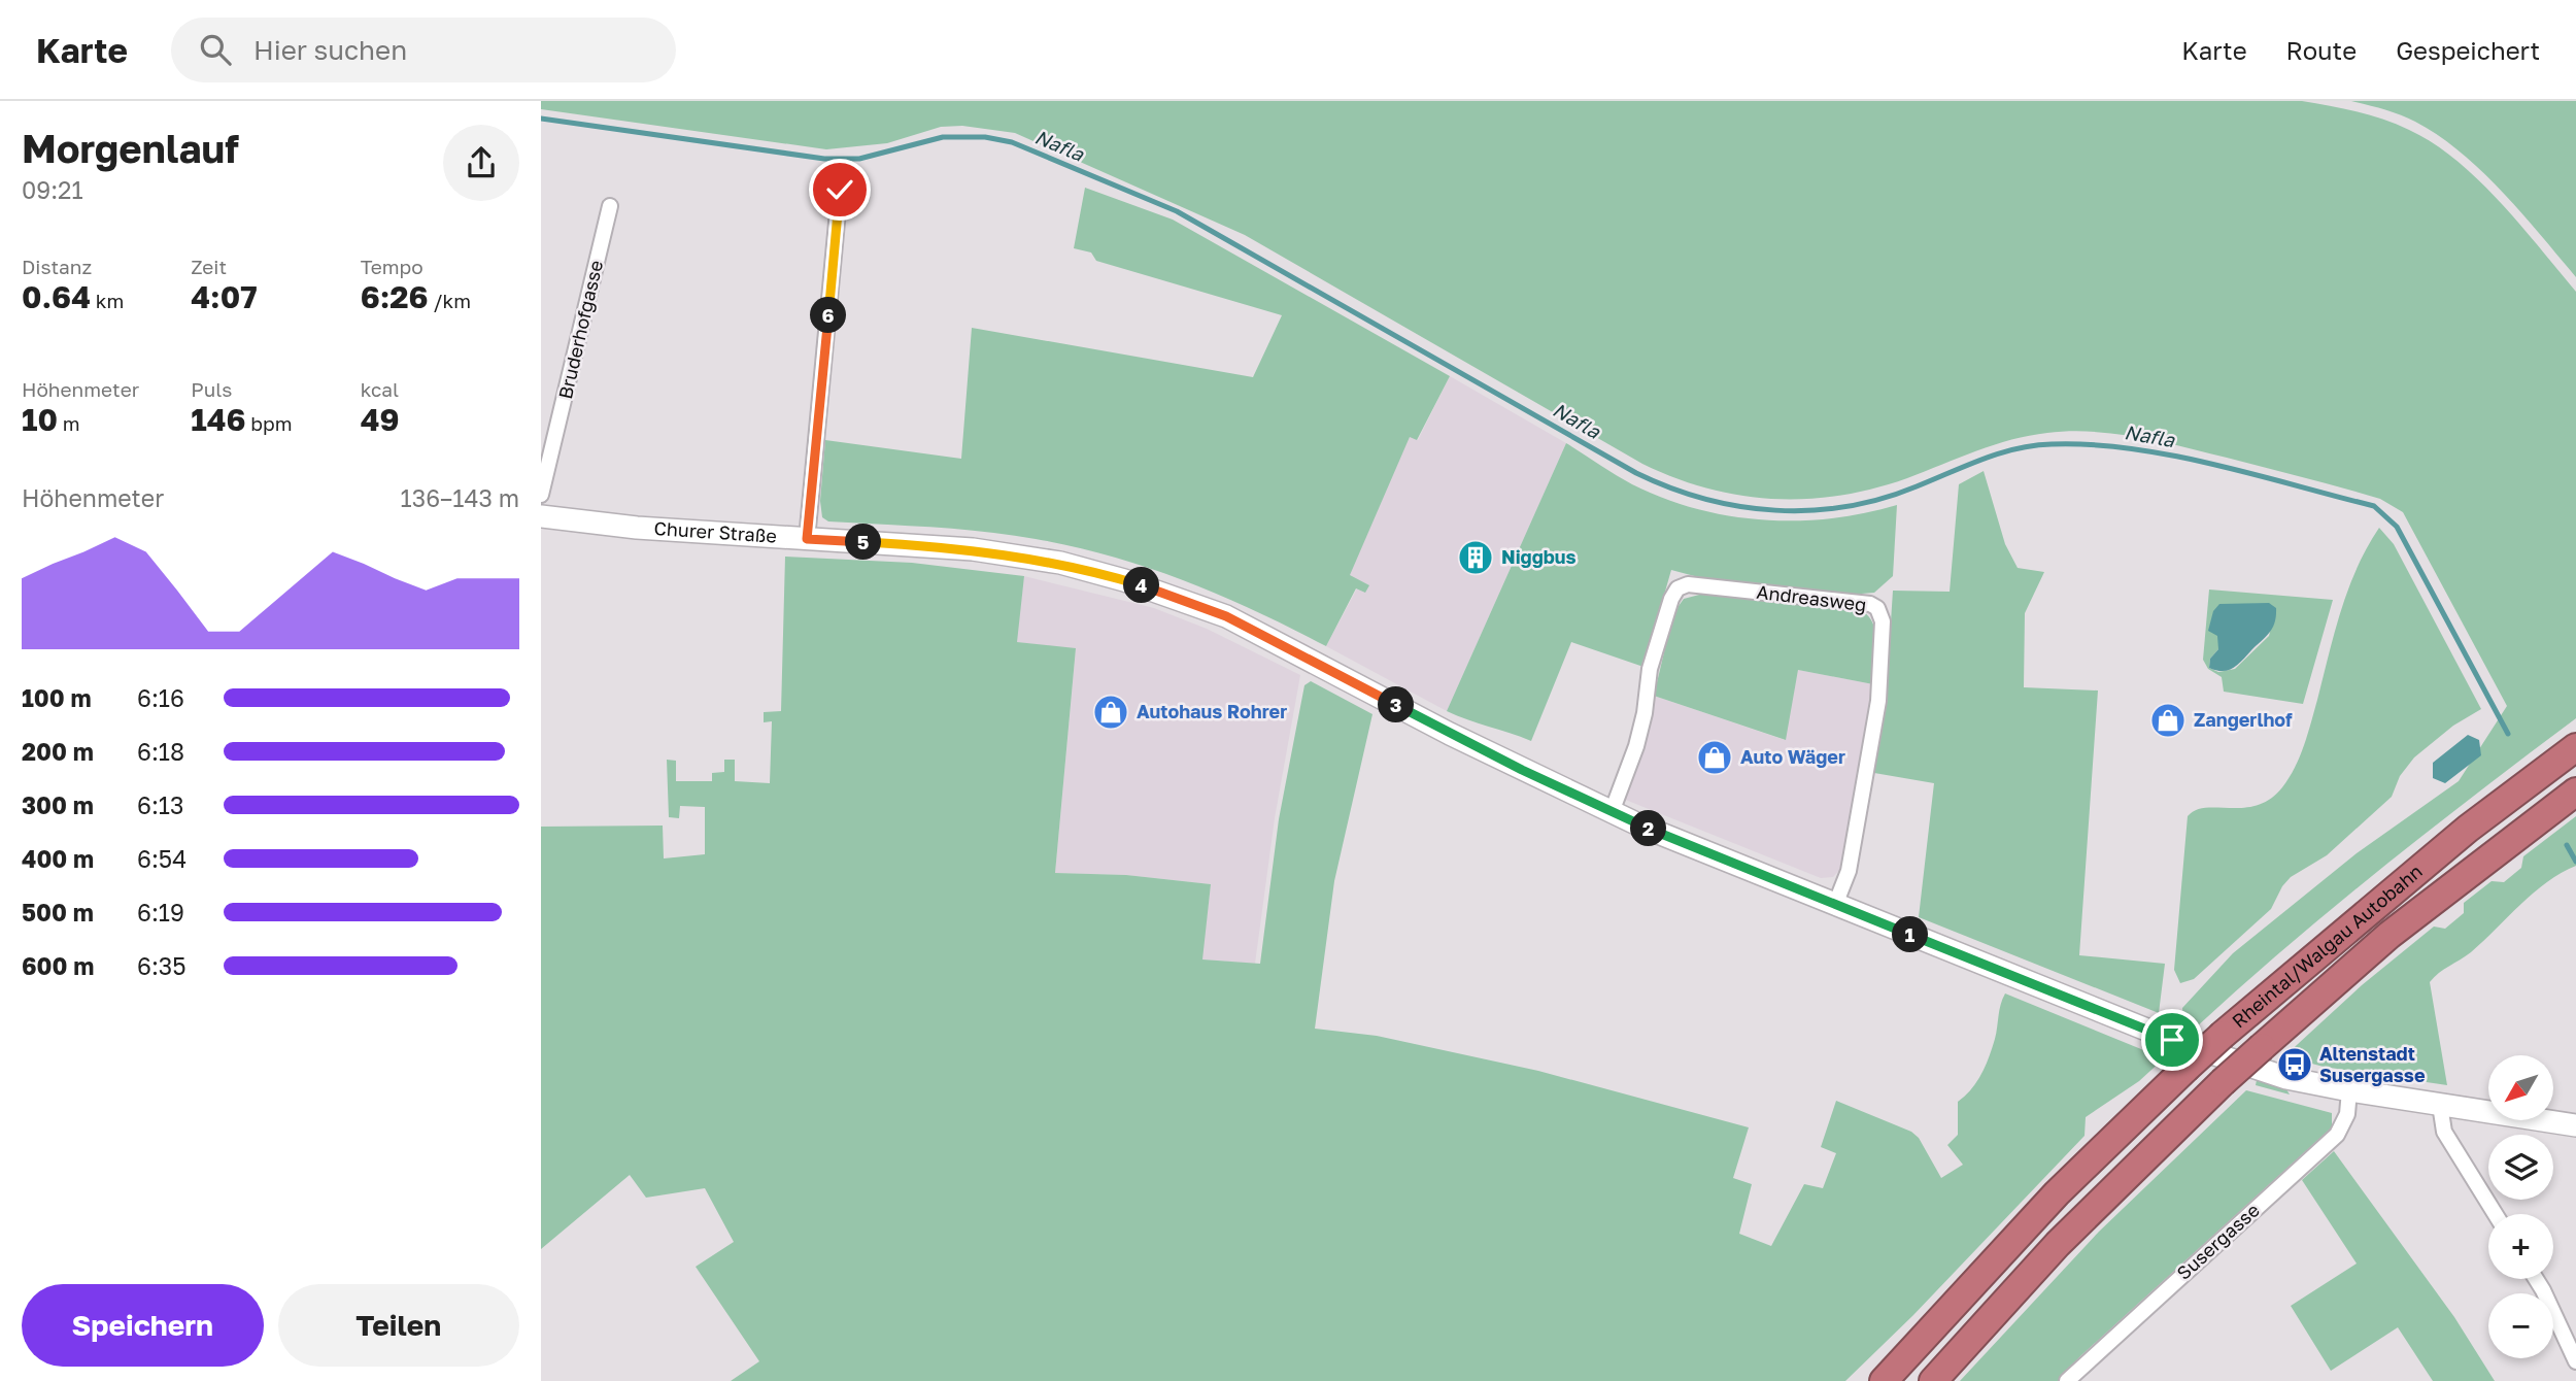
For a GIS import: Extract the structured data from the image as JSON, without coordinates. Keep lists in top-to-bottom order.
{
  "streets": {
    "highway": ["Rheintal/Walgau Autobahn"],
    "main road": ["Churer Straße"],
    "street": ["Bruderhofgasse", "Andreasweg", "Susergasse"]
  },
  "crossings": [
    ["Churer Straße", "Andreasweg"],
    ["Churer Straße", "Rheintal/Walgau Autobahn"],
    ["Churer Straße", "Susergasse"]
  ],
  "water": ["Nafla"],
  "places": {
    "building": ["Niggbus"],
    "shop": ["Autohaus Rohrer", "Zangerlhof", "Auto Wäger"],
    "bus stop": ["Altenstadt Susergasse"]
  },
  "north": "bottom left",
  "page": {
    "header": "Karte",
    "search": "Hier suchen",
    "nav": ["Karte", "Route", "Gespeichert"],
    "heading": ["Morgenlauf", "09:21"],
    "stats": [
      ["Distanz", "0.64 km"],
      ["Zeit", "4:07"],
      ["Tempo", "6:26 /km"],
      ["Höhenmeter", "10 m"],
      ["Puls", "146 bpm"],
      ["kcal", "49"]
    ],
    "pins": [
      "6",
      "5",
      "4",
      "3",
      "2",
      "1"
    ],
    "chart": ["Höhenmeter", "136–143 m"],
    "list": [
      {
        "name": "100 m",
        "note": "6:16"
      },
      {
        "name": "200 m",
        "note": "6:18"
      },
      {
        "name": "300 m",
        "note": "6:13"
      },
      {
        "name": "400 m",
        "note": "6:54"
      },
      {
        "name": "500 m",
        "note": "6:19"
      },
      {
        "name": "600 m",
        "note": "6:35"
      }
    ],
    "map_buttons": ["+", "−"],
    "buttons": ["Speichern", "Teilen"]
  }
}
